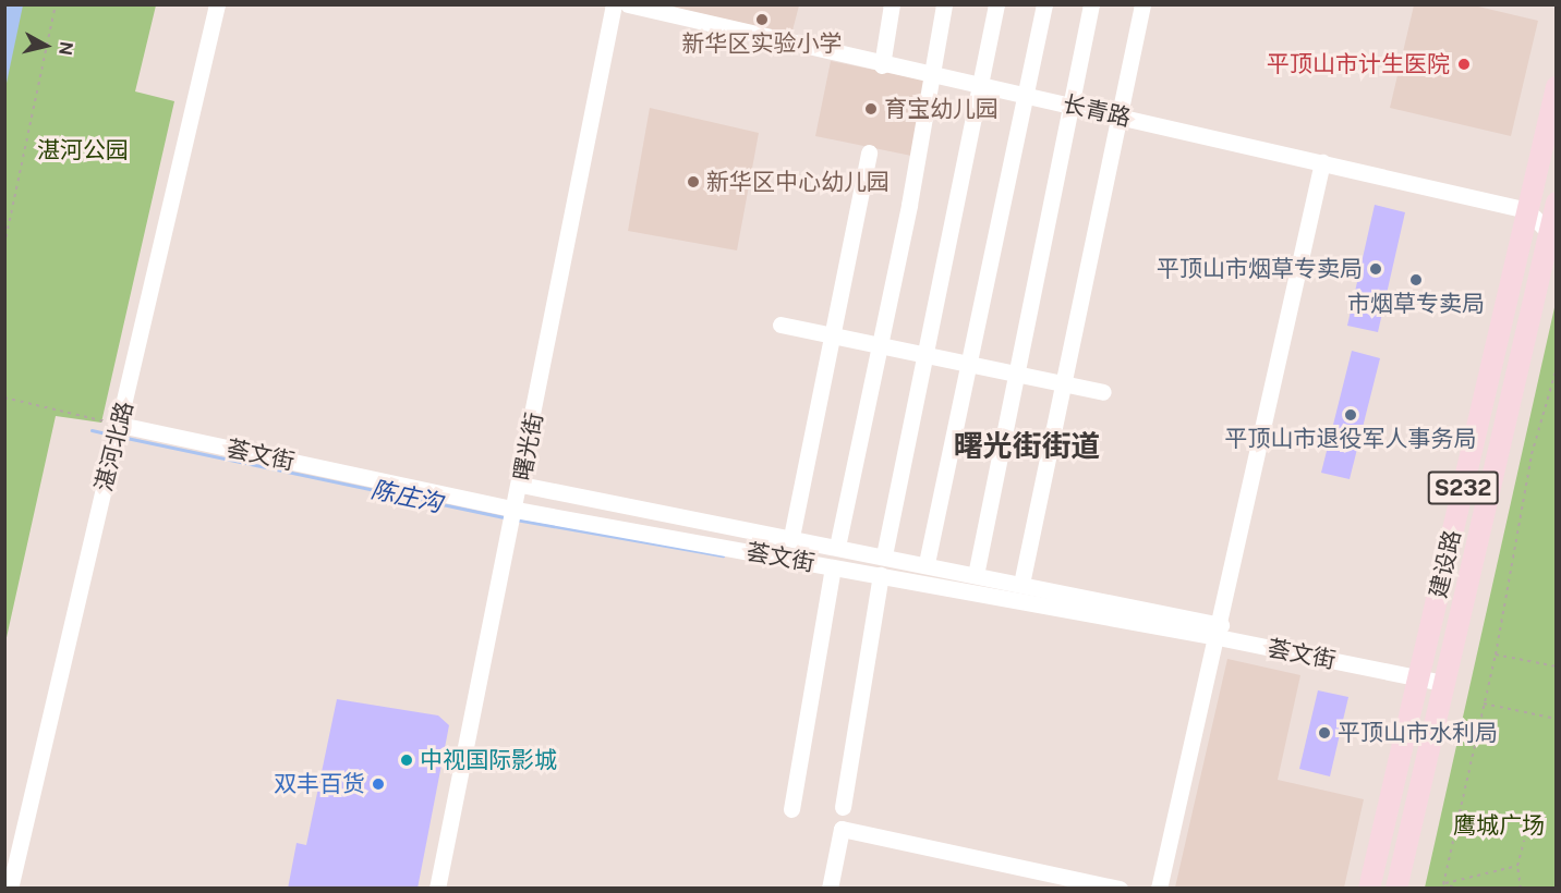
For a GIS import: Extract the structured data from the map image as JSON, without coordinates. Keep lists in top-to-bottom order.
{
  "streets": {
    "main road": ["S232", "建设路"],
    "street": [
      "长青路",
      "湛河北路",
      "曙光街",
      "荟文街"
    ]
  },
  "crossings": [
    ["长青路", "建设路"],
    ["湛河北路", "荟文街"],
    ["曙光街", "荟文街"],
    ["荟文街", "建设路"]
  ],
  "districts": ["曙光街街道"],
  "water": ["陈庄沟"],
  "parks": ["湛河公园", "鹰城广场"],
  "places": [
    "新华区实验小学",
    "平顶山市计生医院",
    "育宝幼儿园",
    "新华区中心幼儿园",
    "平顶山市烟草专卖局",
    "市烟草专卖局",
    "平顶山市退役军人事务局",
    "平顶山市水利局",
    "中视国际影城",
    "双丰百货"
  ],
  "north": "right"
}
